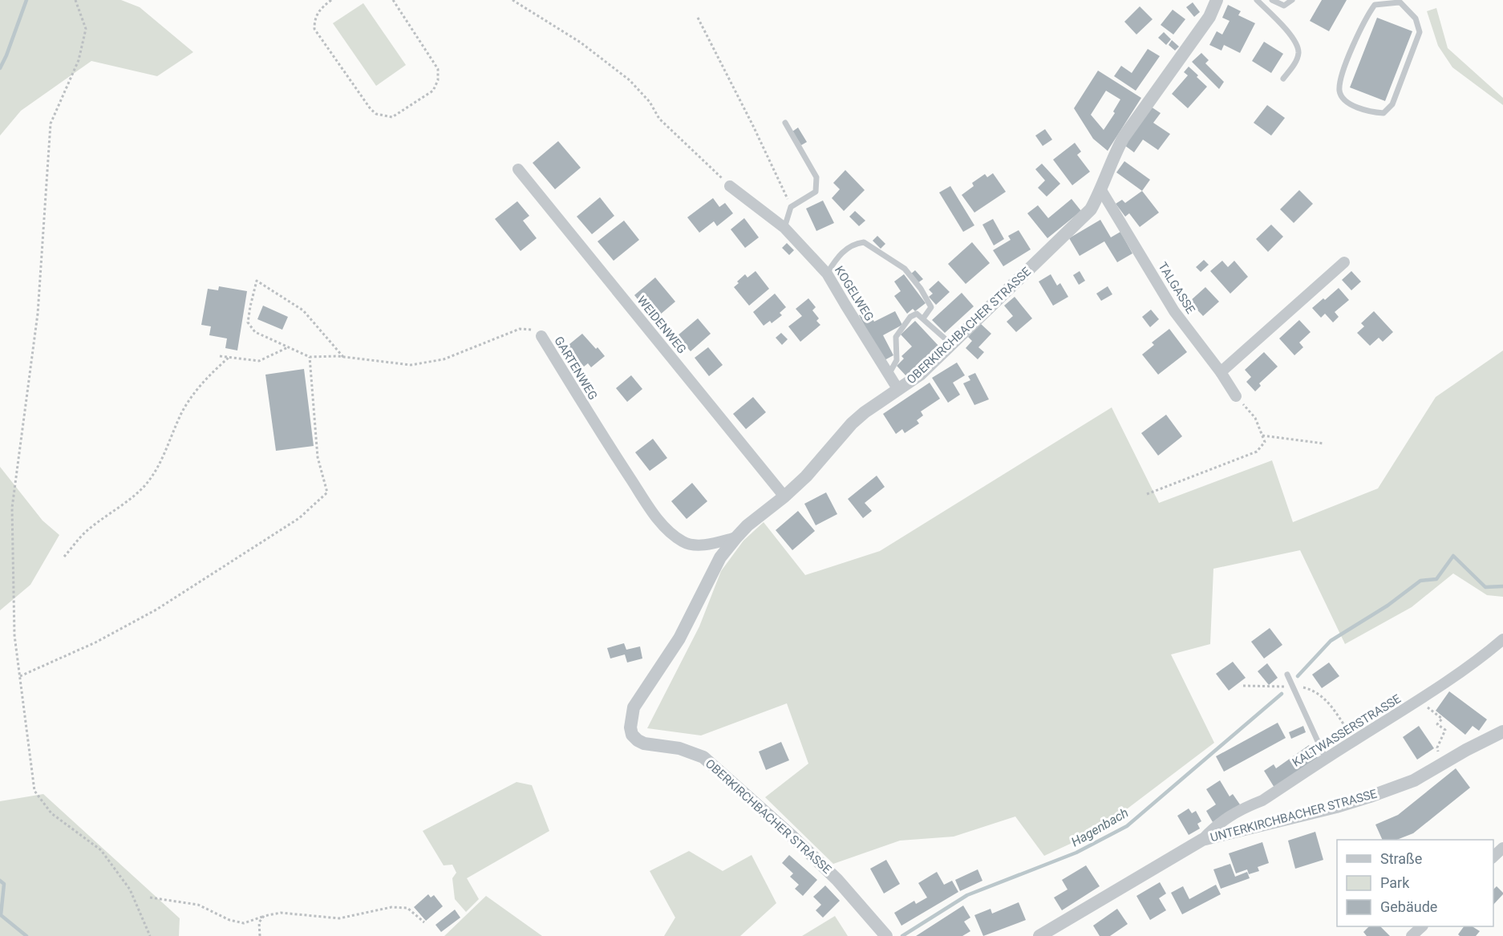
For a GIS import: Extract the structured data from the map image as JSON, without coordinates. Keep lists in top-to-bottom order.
{
  "streets": {
    "street": [
      "TALGASSE",
      "KOGELWEG",
      "WEIDENWEG",
      "OBERKIRCHBACHER STRASSE",
      "GARTENWEG",
      "KALTWASSERSTRASSE",
      "UNTERKIRCHBACHER STRASSE"
    ]
  },
  "crossings": [
    ["TALGASSE", "OBERKIRCHBACHER STRASSE"],
    ["KOGELWEG", "OBERKIRCHBACHER STRASSE"],
    ["WEIDENWEG", "OBERKIRCHBACHER STRASSE"],
    ["OBERKIRCHBACHER STRASSE", "GARTENWEG"],
    ["KALTWASSERSTRASSE", "UNTERKIRCHBACHER STRASSE"]
  ],
  "water": ["Hagenbach"],
  "legend": ["Straße", "Park", "Gebäude"]
}
